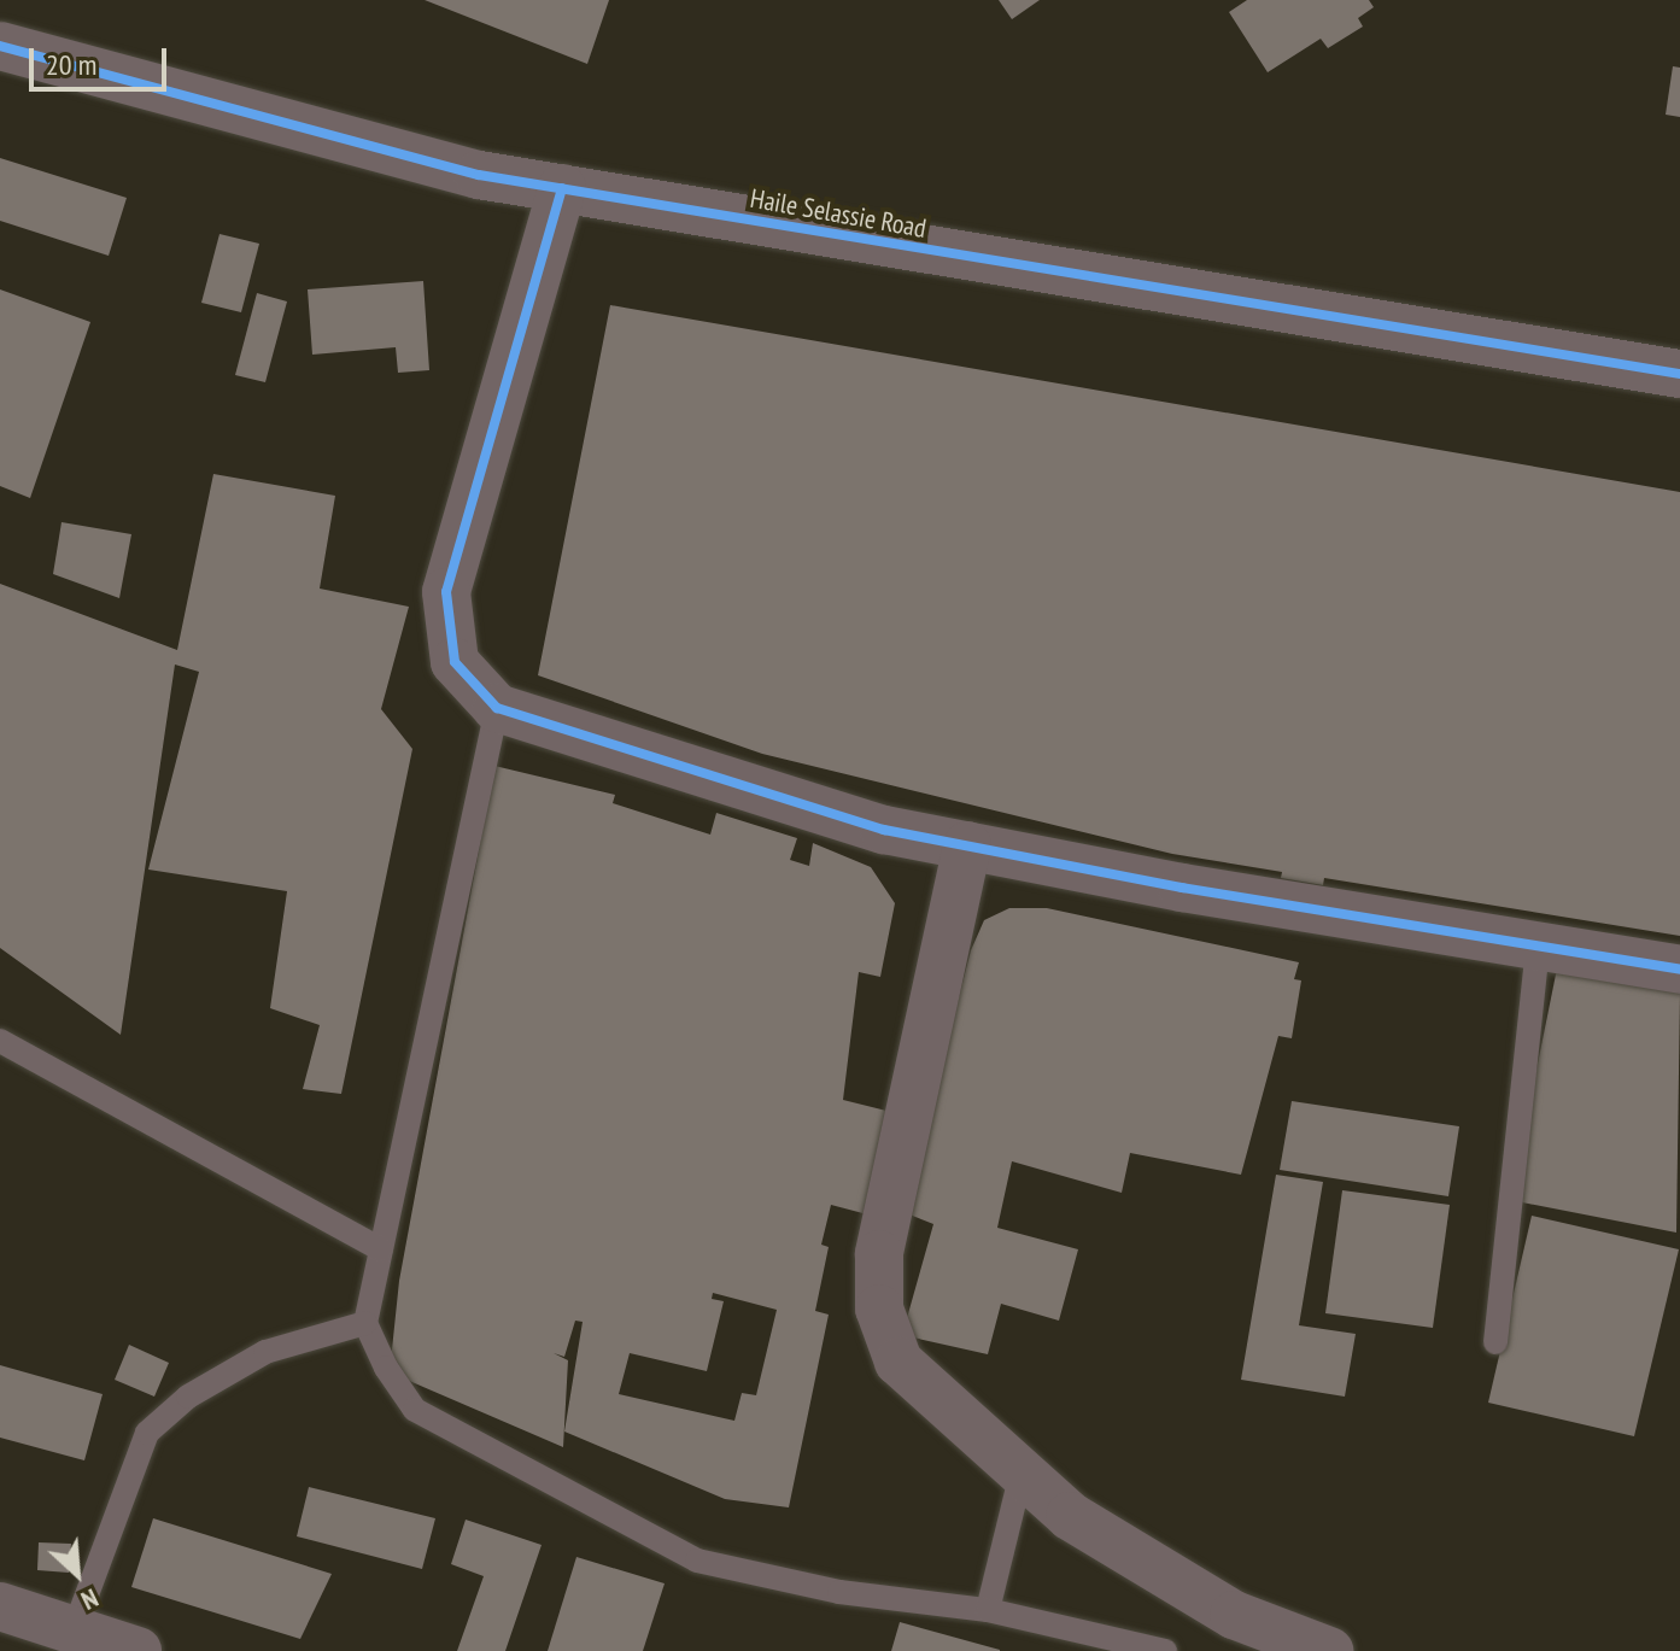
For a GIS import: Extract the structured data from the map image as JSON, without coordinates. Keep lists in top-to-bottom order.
{
  "streets": {
    "street": ["Haile Selassie Road"]
  },
  "scale_bar": "20 m",
  "north": "bottom right"
}
